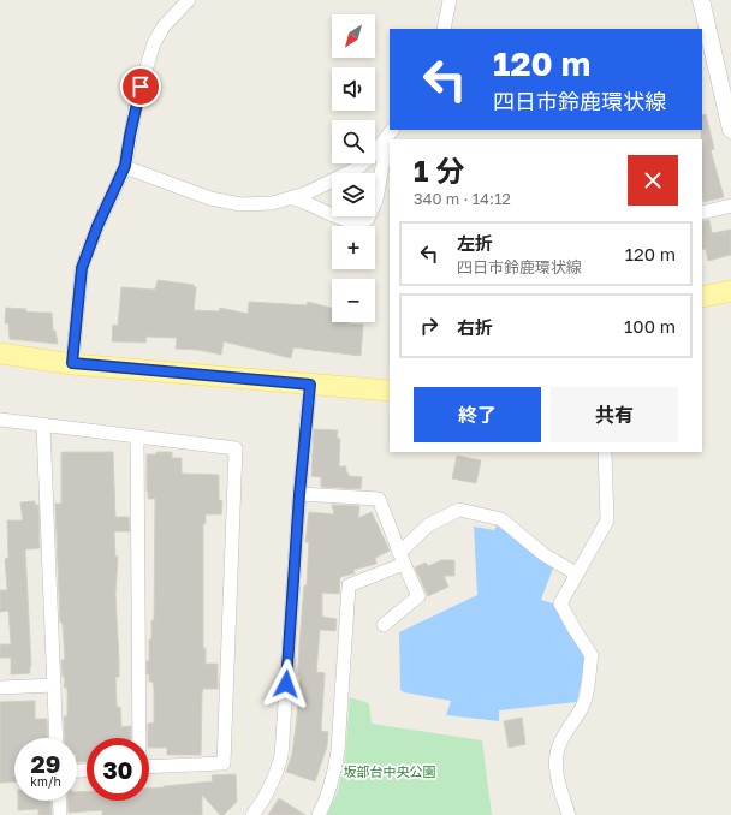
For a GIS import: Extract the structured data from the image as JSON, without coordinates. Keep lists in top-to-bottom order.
{
  "parks": ["坂部台中央公園"],
  "north": "bottom left",
  "page": {
    "map_buttons": ["+", "−"],
    "turn": ["120 m", "四日市鈴鹿環状線"],
    "heading": ["1 分", "340 m · 14:12"],
    "list": [
      {
        "name": "左折",
        "note": "四日市鈴鹿環状線",
        "value": "120 m"
      },
      {
        "name": "右折",
        "value": "100 m"
      }
    ],
    "buttons": ["終了", "共有"],
    "speed": "29 km/h",
    "limit": "30"
  }
}
